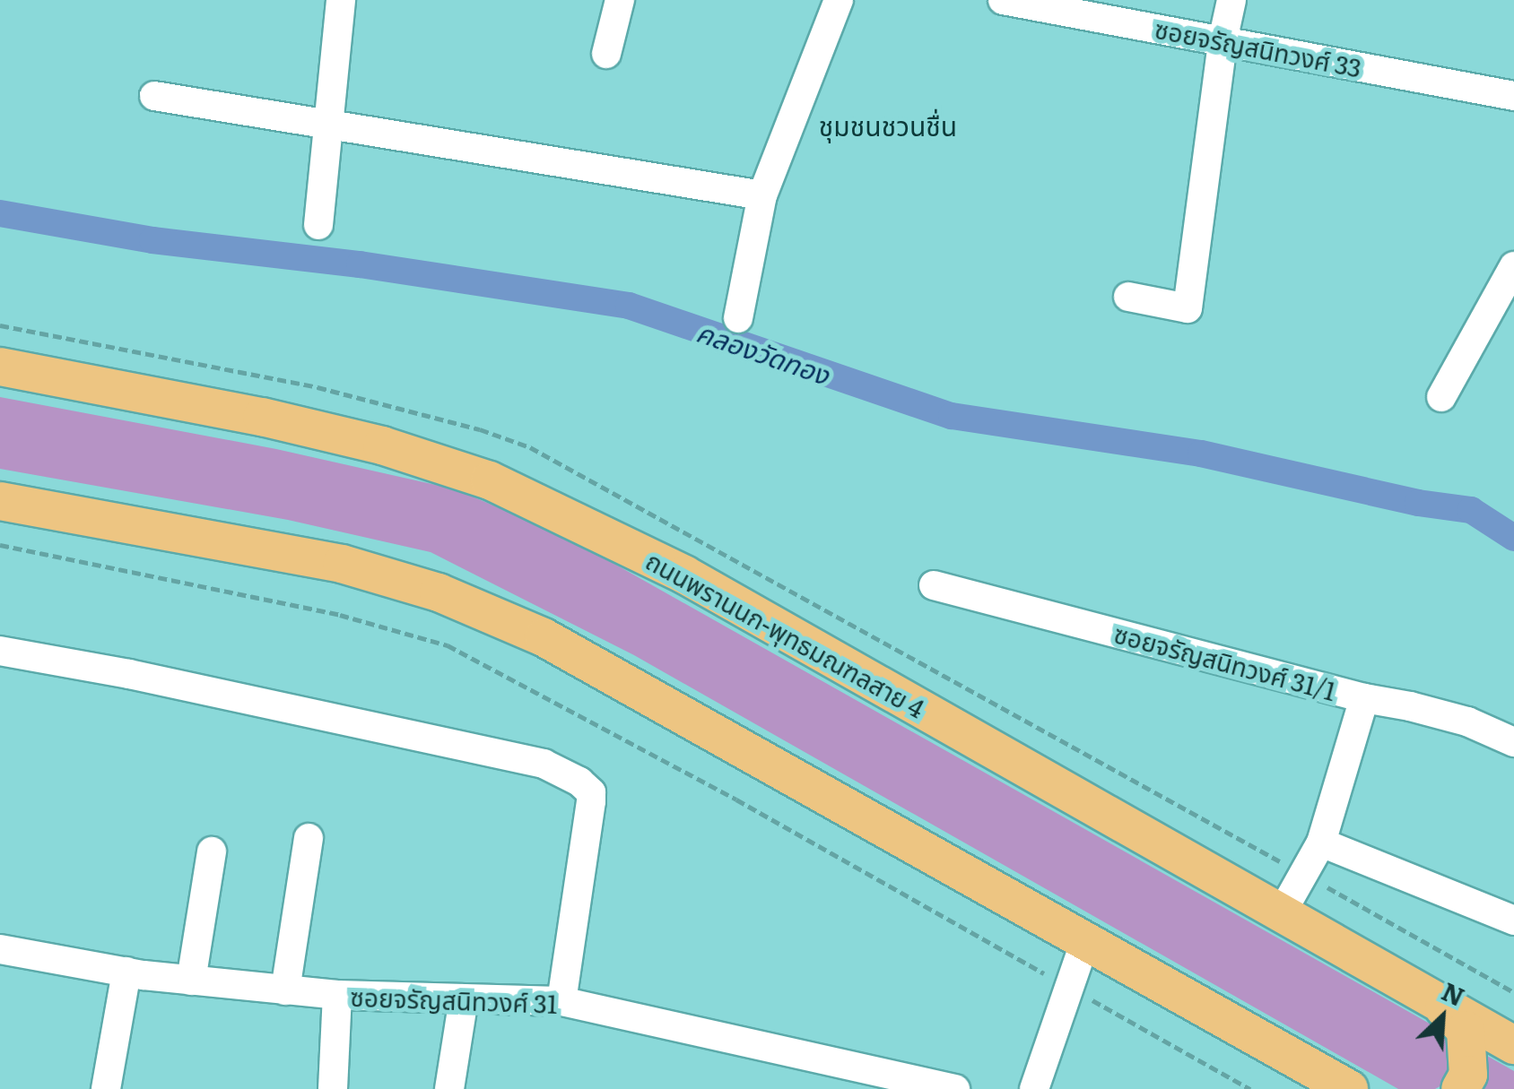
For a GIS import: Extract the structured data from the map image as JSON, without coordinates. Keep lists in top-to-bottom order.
{
  "streets": {
    "main road": ["ถนนพรานนก-พุทธมณฑลสาย 4"],
    "street": ["ซอยจรัญสนิทวงศ์ 33", "ซอยจรัญสนิทวงศ์ 31/1", "ซอยจรัญสนิทวงศ์ 31"]
  },
  "districts": ["ชุมชนชวนชื่น"],
  "water": ["คลองวัดทอง"],
  "north": "top right"
}
